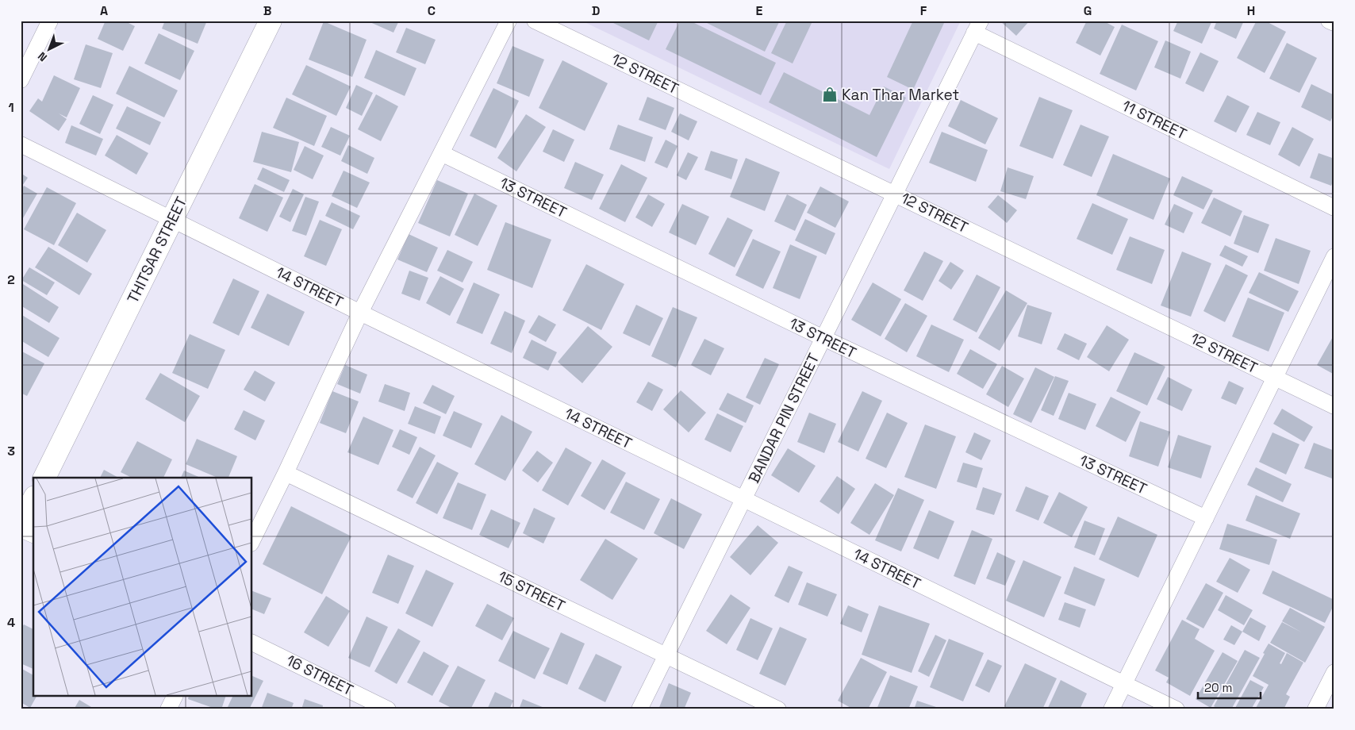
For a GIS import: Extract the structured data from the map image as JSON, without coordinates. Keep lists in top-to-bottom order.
{
  "streets": {
    "street": [
      "12 STREET",
      "11 STREET",
      "13 STREET",
      "THITSAR STREET",
      "14 STREET",
      "BANDAR PIN STREET",
      "15 STREET",
      "16 STREET"
    ]
  },
  "crossings": [
    ["12 STREET", "BANDAR PIN STREET"],
    ["11 STREET", "BANDAR PIN STREET"],
    ["13 STREET", "BANDAR PIN STREET"],
    ["THITSAR STREET", "14 STREET"],
    ["14 STREET", "BANDAR PIN STREET"],
    ["BANDAR PIN STREET", "15 STREET"]
  ],
  "places": {
    "shop": ["Kan Thar Market"]
  },
  "scale_bar": "20 m",
  "north": "bottom left",
  "grid": {
    "columns": [
      "A",
      "B",
      "C",
      "D",
      "E",
      "F",
      "G",
      "H"
    ],
    "rows": [
      "1",
      "2",
      "3",
      "4"
    ]
  }
}
